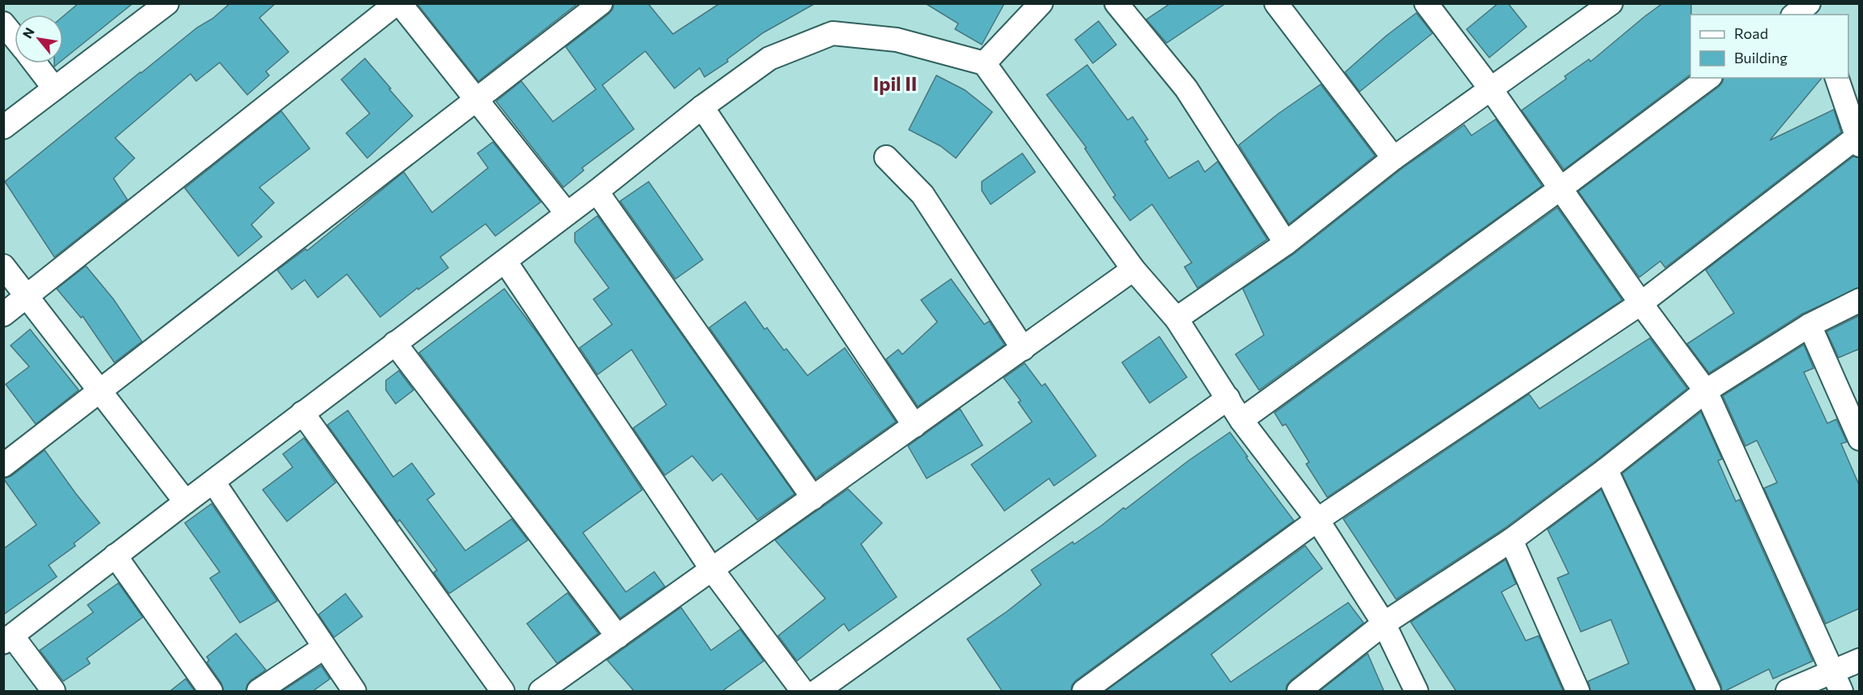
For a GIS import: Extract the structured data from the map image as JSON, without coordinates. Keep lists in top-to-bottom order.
{
  "districts": ["Ipil II"],
  "legend": ["Road", "Building"],
  "north": "top left"
}
